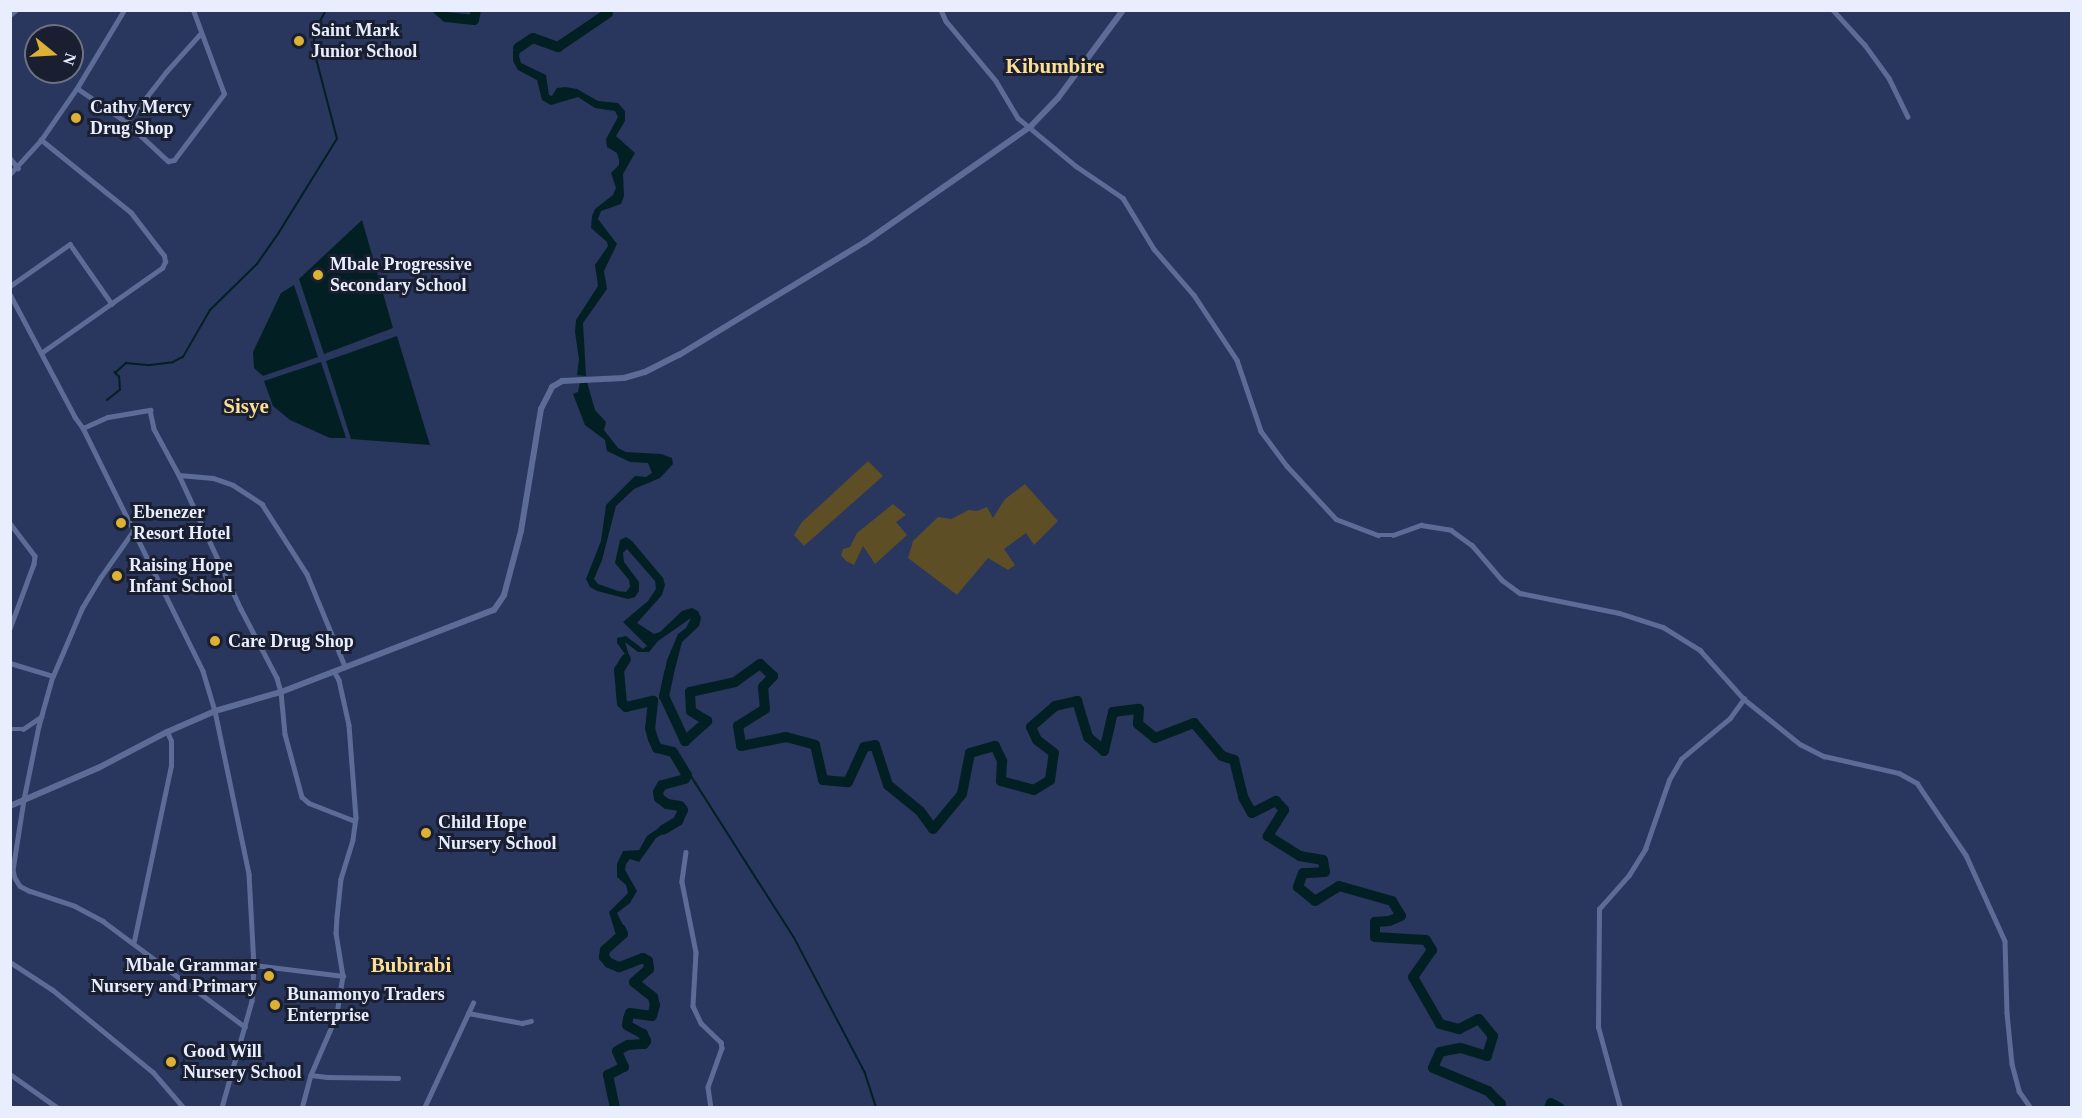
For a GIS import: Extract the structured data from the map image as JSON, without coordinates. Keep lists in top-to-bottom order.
{
  "districts": ["Kibumbire", "Sisye", "Bubirabi"],
  "places": [
    "Saint Mark Junior School",
    "Cathy Mercy Drug Shop",
    "Mbale Progressive Secondary School",
    "Ebenezer Resort Hotel",
    "Raising Hope Infant School",
    "Care Drug Shop",
    "Child Hope Nursery School",
    "Mbale Grammar Nursery and Primary",
    "Bunamonyo Traders Enterprise",
    "Good Will Nursery School"
  ],
  "north": "right"
}
